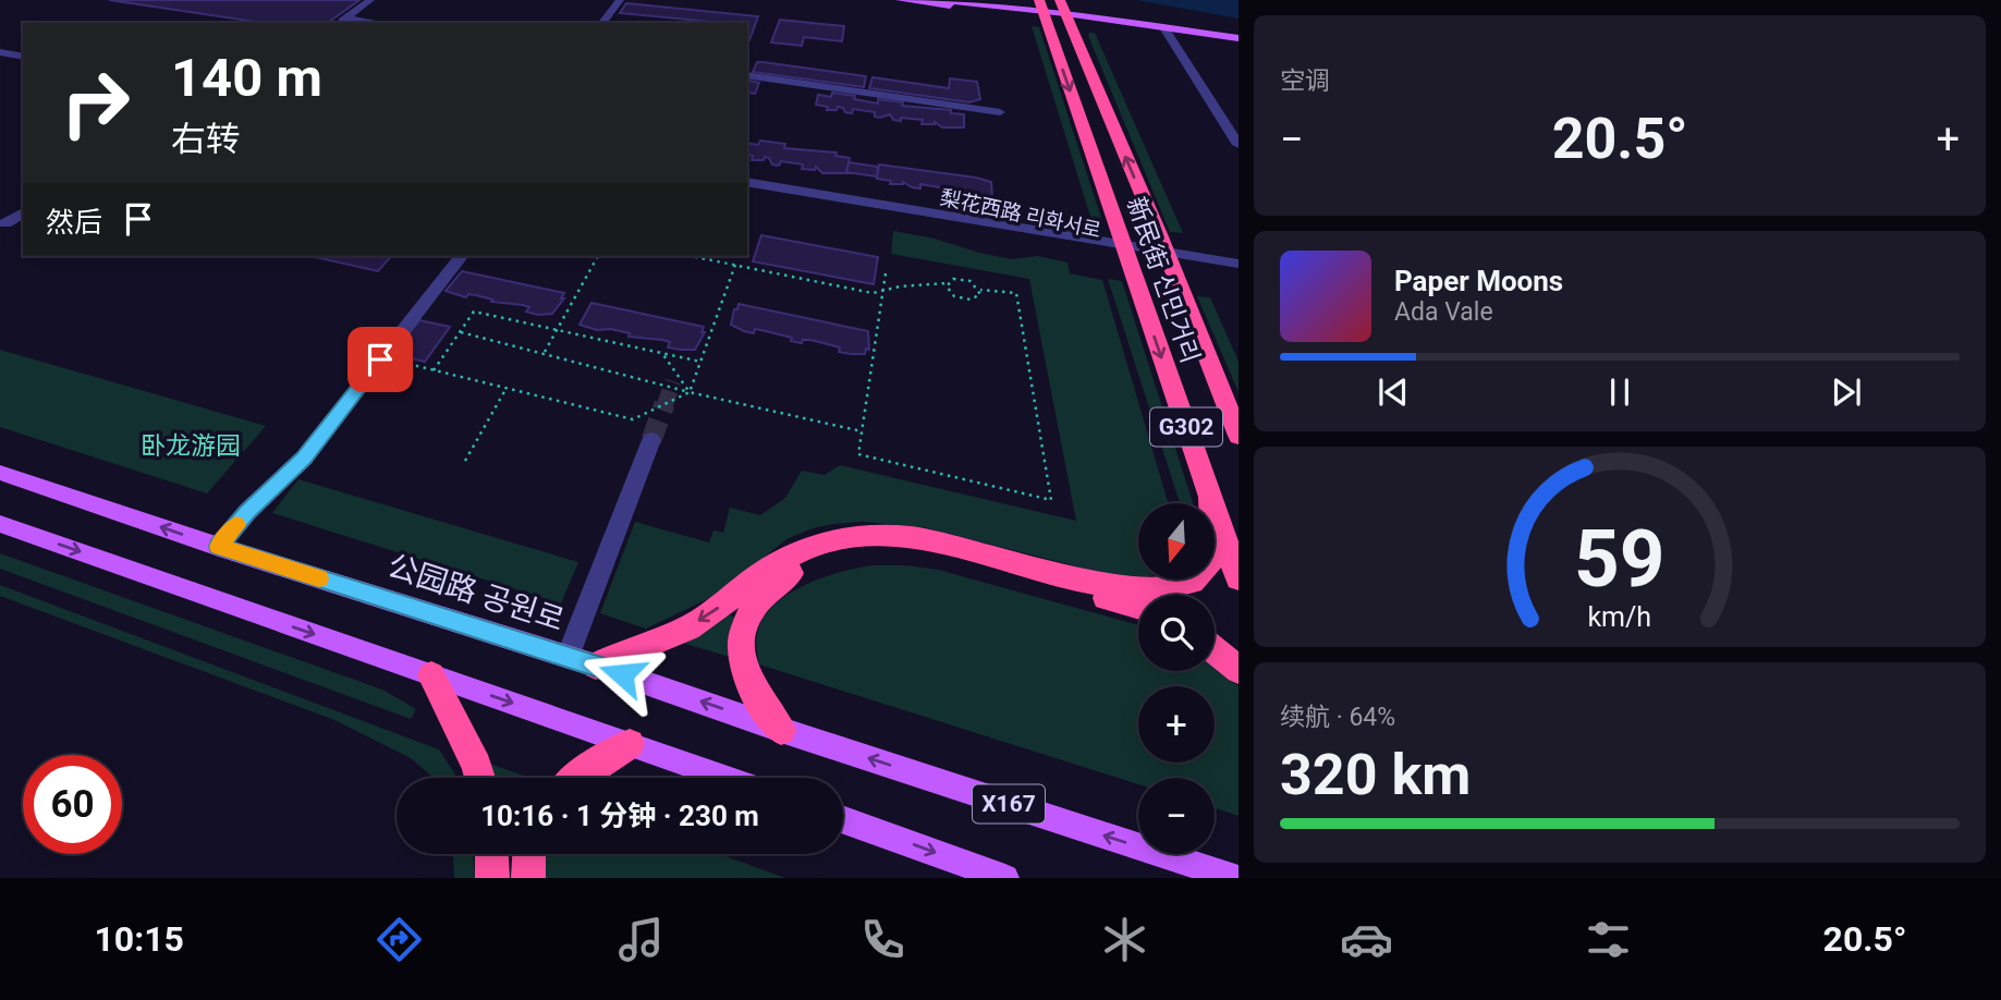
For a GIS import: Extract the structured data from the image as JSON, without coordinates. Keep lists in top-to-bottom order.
{
  "streets": {
    "highway": ["新民街 신민거리", "G302"],
    "main road": ["公园路 공원로", "X167"],
    "street": ["梨花西路 리화서로"]
  },
  "parks": ["卧龙游园"],
  "north": "bottom",
  "page": {
    "tile": [
      "空调",
      ["续航 · 64%", "320 km"]
    ],
    "turn": ["140 m", "右转"],
    "heat": ["−", "20.5°", "+"],
    "then": "然后",
    "song": ["Paper Moons", "Ada Vale"],
    "map_buttons": ["+", "−"],
    "limit": "60",
    "trip": "10:16 · 1 分钟 · 230 m",
    "tabs": ["10:15", "20.5°"],
    "gauge": ["59", "km/h"]
  }
}
